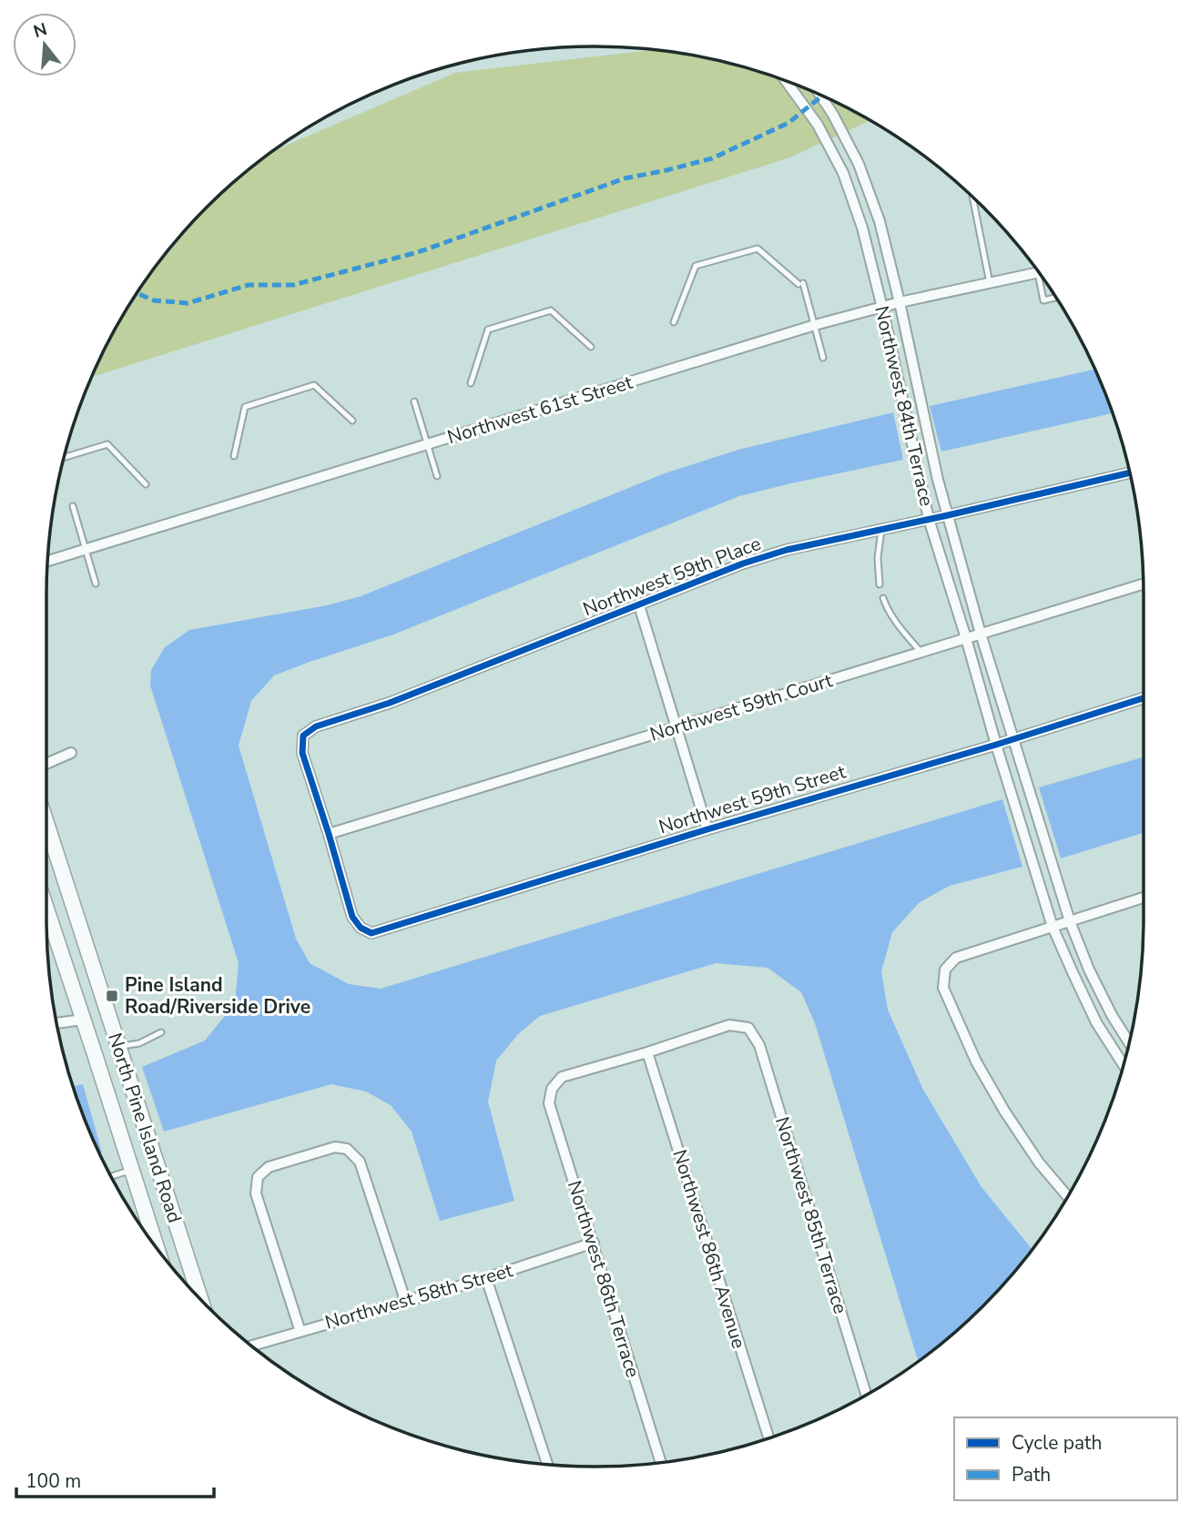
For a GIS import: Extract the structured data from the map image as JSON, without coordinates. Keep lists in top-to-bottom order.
{
  "streets": {
    "main road": ["North Pine Island Road"],
    "street": [
      "Northwest 84th Terrace",
      "Northwest 61st Street",
      "Northwest 59th Place",
      "Northwest 59th Court",
      "Northwest 59th Street",
      "Northwest 85th Terrace",
      "Northwest 86th Avenue",
      "Northwest 86th Terrace",
      "Northwest 58th Street"
    ]
  },
  "crossings": [
    ["Northwest 84th Terrace", "Northwest 61st Street"],
    ["Northwest 84th Terrace", "Northwest 59th Place"],
    ["Northwest 84th Terrace", "Northwest 59th Court"],
    ["Northwest 84th Terrace", "Northwest 59th Street"],
    ["Northwest 59th Place", "Northwest 59th Court"],
    ["Northwest 59th Place", "Northwest 59th Street"],
    ["Northwest 59th Court", "Northwest 59th Street"],
    ["Northwest 85th Terrace", "Northwest 86th Avenue"],
    ["Northwest 85th Terrace", "Northwest 86th Terrace"],
    ["Northwest 86th Avenue", "Northwest 86th Terrace"],
    ["Northwest 86th Terrace", "Northwest 58th Street"]
  ],
  "places": {
    "transit": ["Pine Island Road/Riverside Drive"]
  },
  "legend": ["Cycle path", "Path"],
  "scale_bar": "100 m",
  "north": "top"
}
